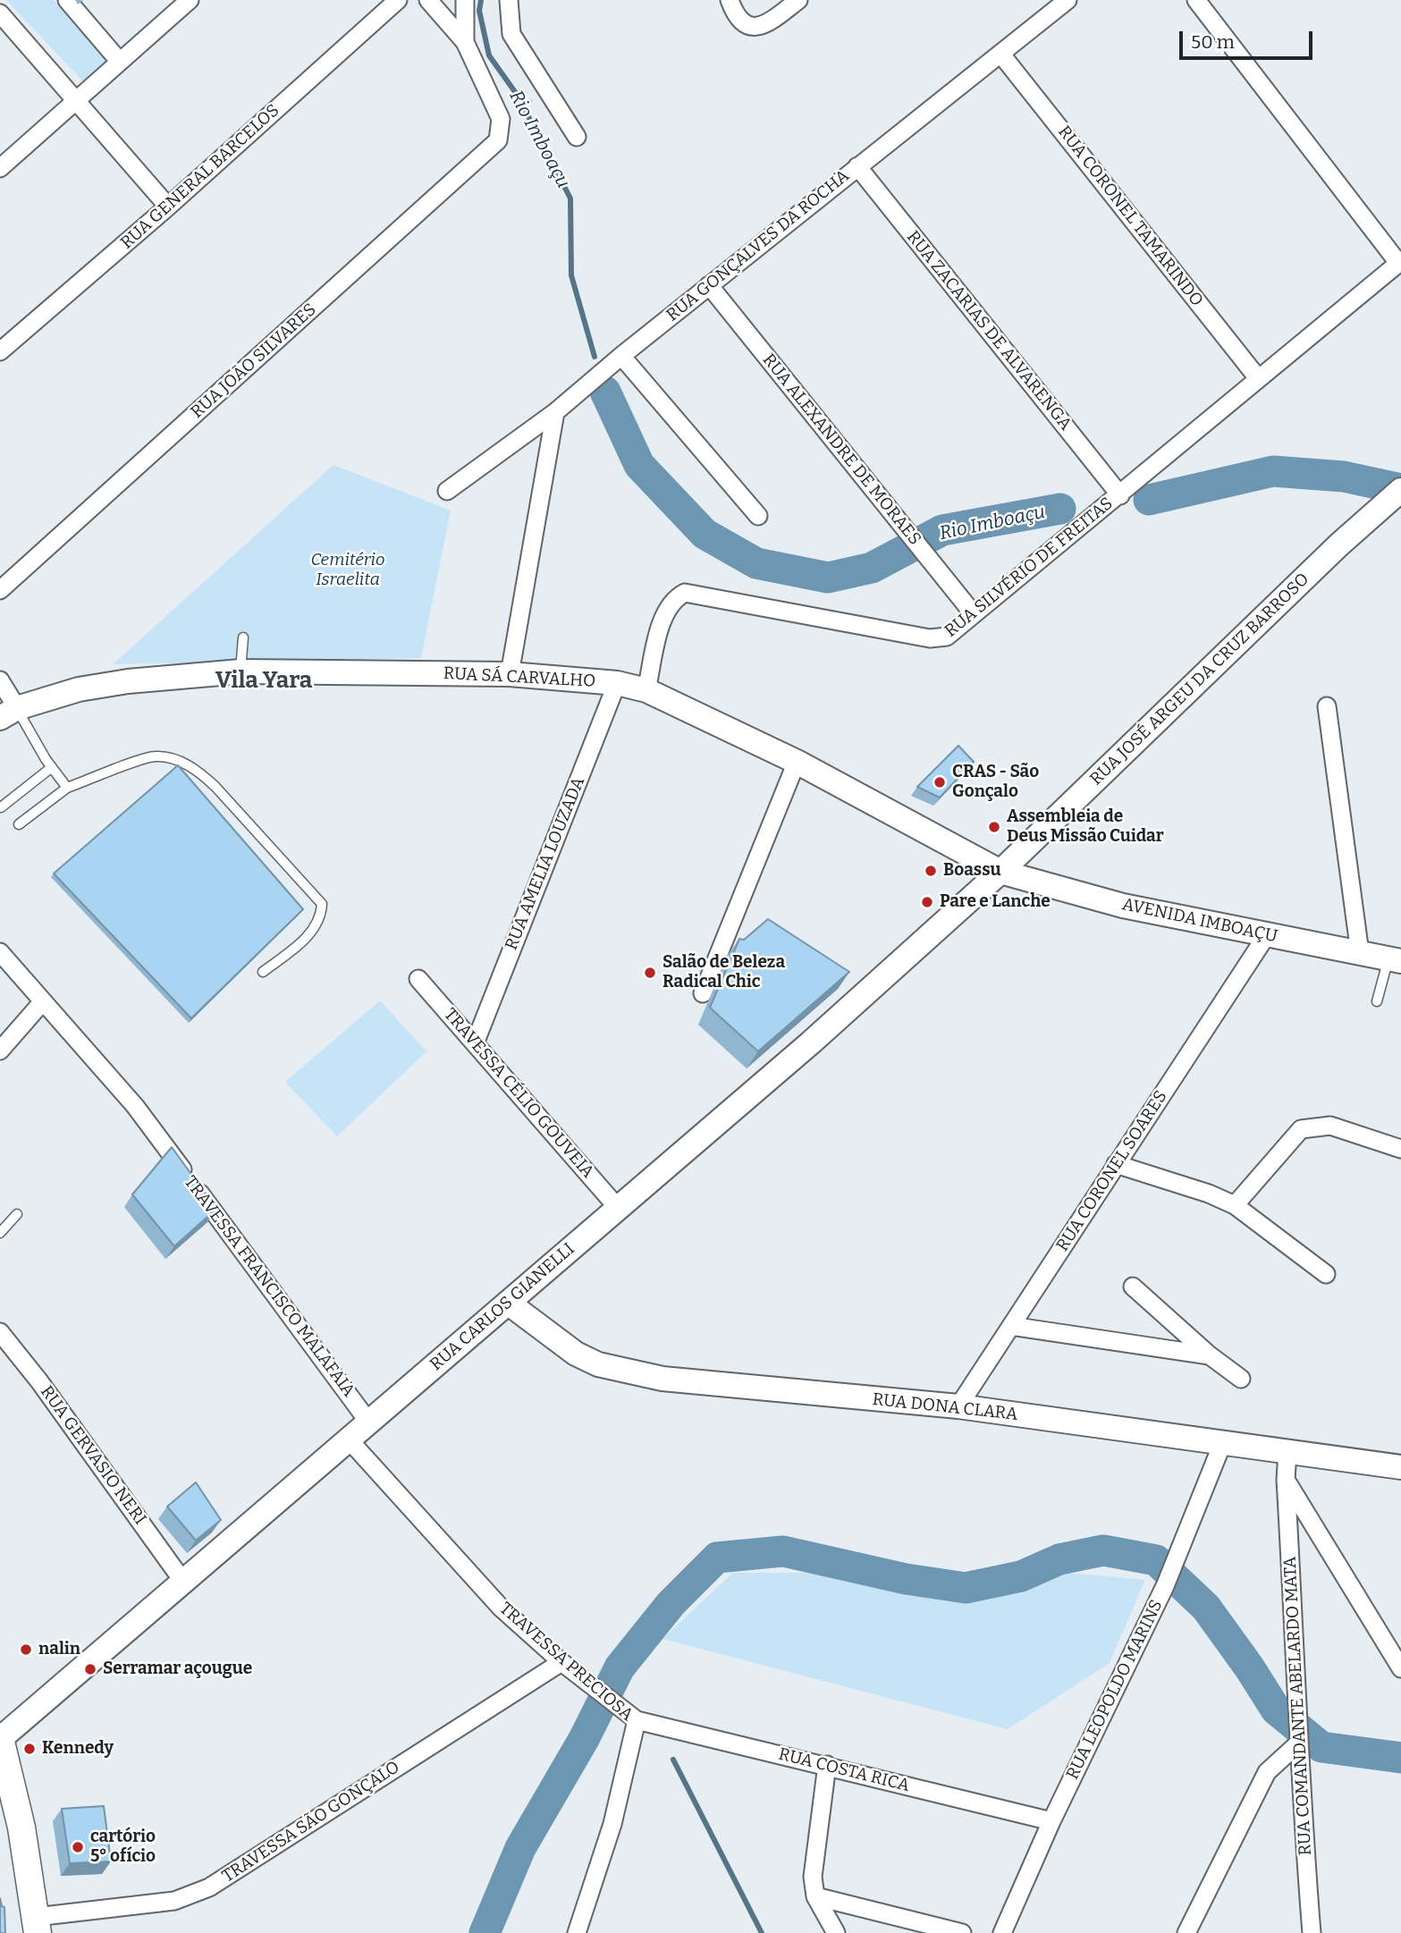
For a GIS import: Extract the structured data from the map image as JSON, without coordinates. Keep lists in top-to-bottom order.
{
  "streets": {
    "street": [
      "RUA GENERAL BARCELOS",
      "RUA CORONEL TAMARINDO",
      "RUA GONÇALVES DA ROCHA",
      "RUA ZACARIAS DE ALVARENGA",
      "RUA JOÃO SILVARES",
      "RUA ALEXANDRE DE MORAES",
      "RUA SILVÉRIO DE FREITAS",
      "RUA SÁ CARVALHO",
      "RUA JOSÉ ARGEU DA CRUZ BARROSO",
      "RUA AMELIA LOUZADA",
      "AVENIDA IMBOAÇU",
      "TRAVESSA CÉLIO GOUVEIA",
      "RUA CORONEL SOARES",
      "TRAVESSA FRANCISCO MALAFAIA",
      "RUA CARLOS GIANELLI",
      "RUA DONA CLARA",
      "RUA GERVASIO NERI",
      "TRAVESSA PRECIOSA",
      "RUA LEOPOLDO MARINS",
      "RUA COMANDANTE ABELARDO MATA",
      "RUA COSTA RICA",
      "TRAVESSA SÃO GONÇALO"
    ]
  },
  "crossings": [
    ["RUA CORONEL TAMARINDO", "RUA GONÇALVES DA ROCHA"],
    ["RUA CORONEL TAMARINDO", "RUA SILVÉRIO DE FREITAS"],
    ["RUA GONÇALVES DA ROCHA", "RUA ZACARIAS DE ALVARENGA"],
    ["RUA GONÇALVES DA ROCHA", "RUA ALEXANDRE DE MORAES"],
    ["RUA ZACARIAS DE ALVARENGA", "RUA SILVÉRIO DE FREITAS"],
    ["RUA ALEXANDRE DE MORAES", "RUA SILVÉRIO DE FREITAS"],
    ["RUA SILVÉRIO DE FREITAS", "RUA SÁ CARVALHO"],
    ["RUA SÁ CARVALHO", "RUA JOSÉ ARGEU DA CRUZ BARROSO"],
    ["RUA SÁ CARVALHO", "RUA AMELIA LOUZADA"],
    ["RUA SÁ CARVALHO", "AVENIDA IMBOAÇU"],
    ["RUA SÁ CARVALHO", "RUA CARLOS GIANELLI"],
    ["RUA JOSÉ ARGEU DA CRUZ BARROSO", "AVENIDA IMBOAÇU"],
    ["RUA JOSÉ ARGEU DA CRUZ BARROSO", "RUA CARLOS GIANELLI"],
    ["RUA AMELIA LOUZADA", "TRAVESSA CÉLIO GOUVEIA"],
    ["AVENIDA IMBOAÇU", "RUA CORONEL SOARES"],
    ["AVENIDA IMBOAÇU", "RUA CARLOS GIANELLI"],
    ["TRAVESSA CÉLIO GOUVEIA", "RUA CARLOS GIANELLI"],
    ["RUA CORONEL SOARES", "RUA DONA CLARA"],
    ["TRAVESSA FRANCISCO MALAFAIA", "RUA CARLOS GIANELLI"],
    ["RUA CARLOS GIANELLI", "RUA DONA CLARA"],
    ["RUA CARLOS GIANELLI", "RUA GERVASIO NERI"],
    ["RUA CARLOS GIANELLI", "TRAVESSA PRECIOSA"],
    ["RUA DONA CLARA", "RUA LEOPOLDO MARINS"],
    ["RUA DONA CLARA", "RUA COMANDANTE ABELARDO MATA"],
    ["TRAVESSA PRECIOSA", "RUA COSTA RICA"],
    ["TRAVESSA PRECIOSA", "TRAVESSA SÃO GONÇALO"],
    ["RUA LEOPOLDO MARINS", "RUA COSTA RICA"]
  ],
  "districts": ["Vila Yara"],
  "water": ["Rio Imboaçu"],
  "parks": ["Cemitério Israelita"],
  "places": [
    "CRAS - São Gonçalo",
    "Assembleia de Deus Missão Cuidar",
    "Boassu",
    "Pare e Lanche",
    "Salão de Beleza Radical Chic",
    "nalin",
    "Serramar açougue",
    "Kennedy",
    "cartório 5° ofício"
  ],
  "scale_bar": "50 m"
}
